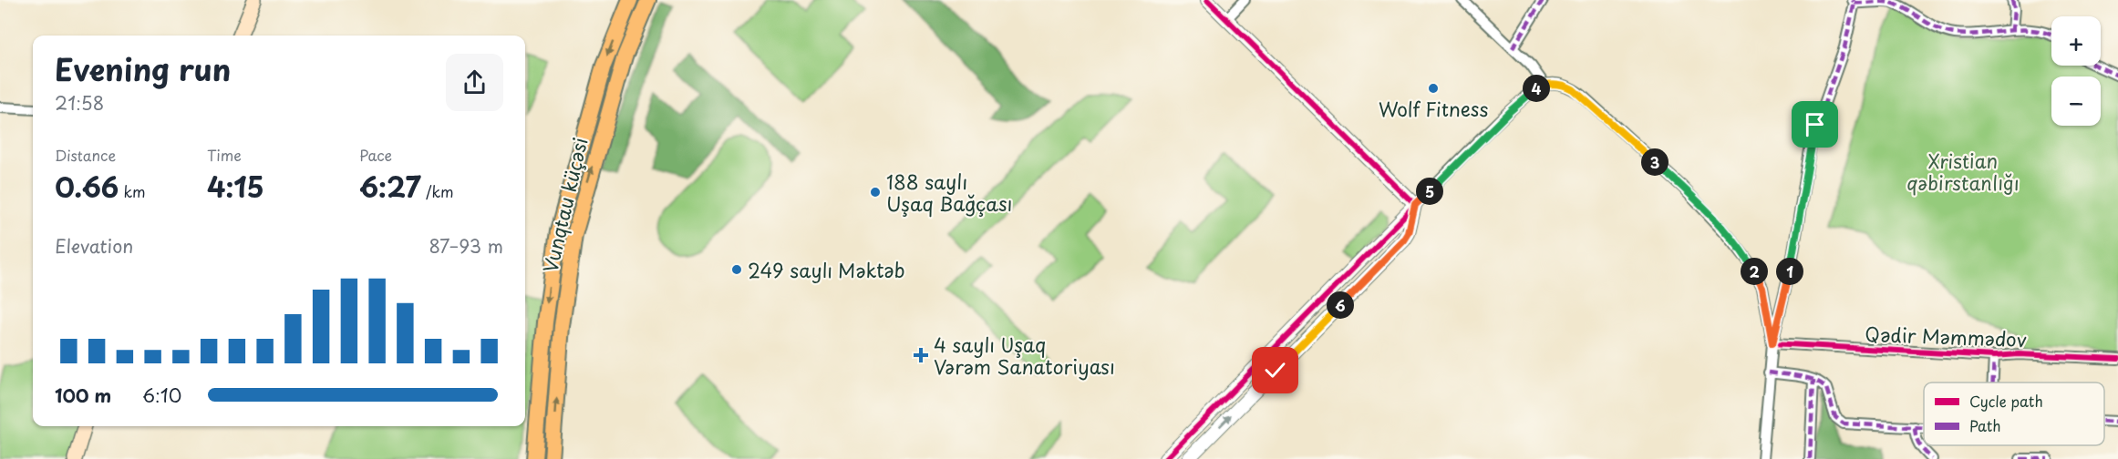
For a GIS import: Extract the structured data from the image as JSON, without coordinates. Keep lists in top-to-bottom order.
{
  "streets": {
    "main road": ["Vunqtau küçəsi"],
    "street": ["Qədir Məmmədov"]
  },
  "parks": ["Xristian qəbirstanlığı"],
  "places": {
    "other": ["Wolf Fitness", "188 saylı Uşaq Bağçası", "249 saylı Məktəb"],
    "health": ["4 saylı Uşaq Vərəm Sanatoriyası"]
  },
  "legend": ["Cycle path", "Path"],
  "page": {
    "map_buttons": ["+", "−"],
    "heading": ["Evening run", "21:58"],
    "pins": [
      "4",
      "3",
      "5",
      "1",
      "2",
      "6"
    ],
    "stats": [
      ["Distance", "0.66 km"],
      ["Time", "4:15"],
      ["Pace", "6:27 /km"]
    ],
    "chart": ["Elevation", "87–93 m"],
    "list": [
      {
        "name": "100 m",
        "note": "6:10"
      }
    ]
  }
}
